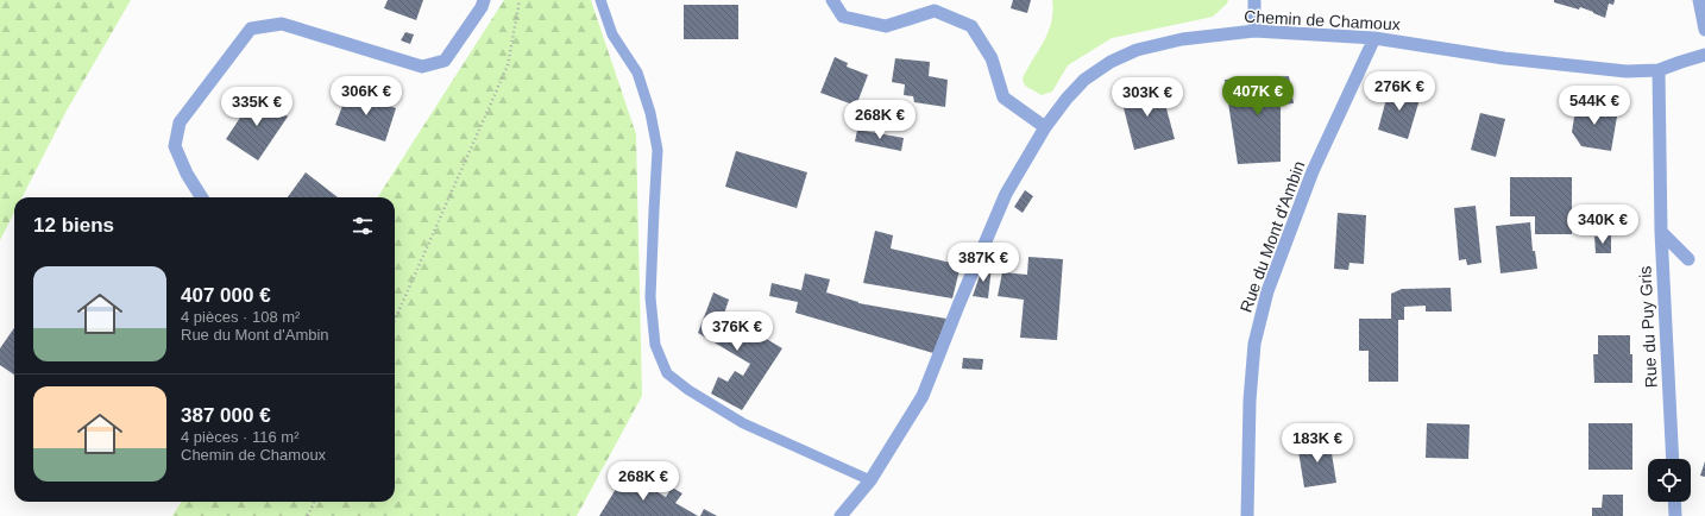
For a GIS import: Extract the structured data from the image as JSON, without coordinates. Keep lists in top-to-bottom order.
{
  "streets": {
    "street": ["Chemin de Chamoux", "Rue du Mont d'Ambin", "Rue du Puy Gris"]
  },
  "crossings": [
    ["Chemin de Chamoux", "Rue du Mont d'Ambin"],
    ["Chemin de Chamoux", "Rue du Puy Gris"]
  ],
  "page": {
    "price": [
      "276K €",
      "306K €",
      "407K €",
      "303K €",
      "544K €",
      "335K €",
      "268K €",
      "340K €",
      "387K €",
      "376K €",
      "183K €",
      "268K €"
    ],
    "heading": "12 biens",
    "list": [
      {
        "name": "407 000 €",
        "note": "4 pièces · 108 m² · Rue du Mont d'Ambin"
      },
      {
        "name": "387 000 €",
        "note": "4 pièces · 116 m² · Chemin de Chamoux"
      }
    ]
  }
}
